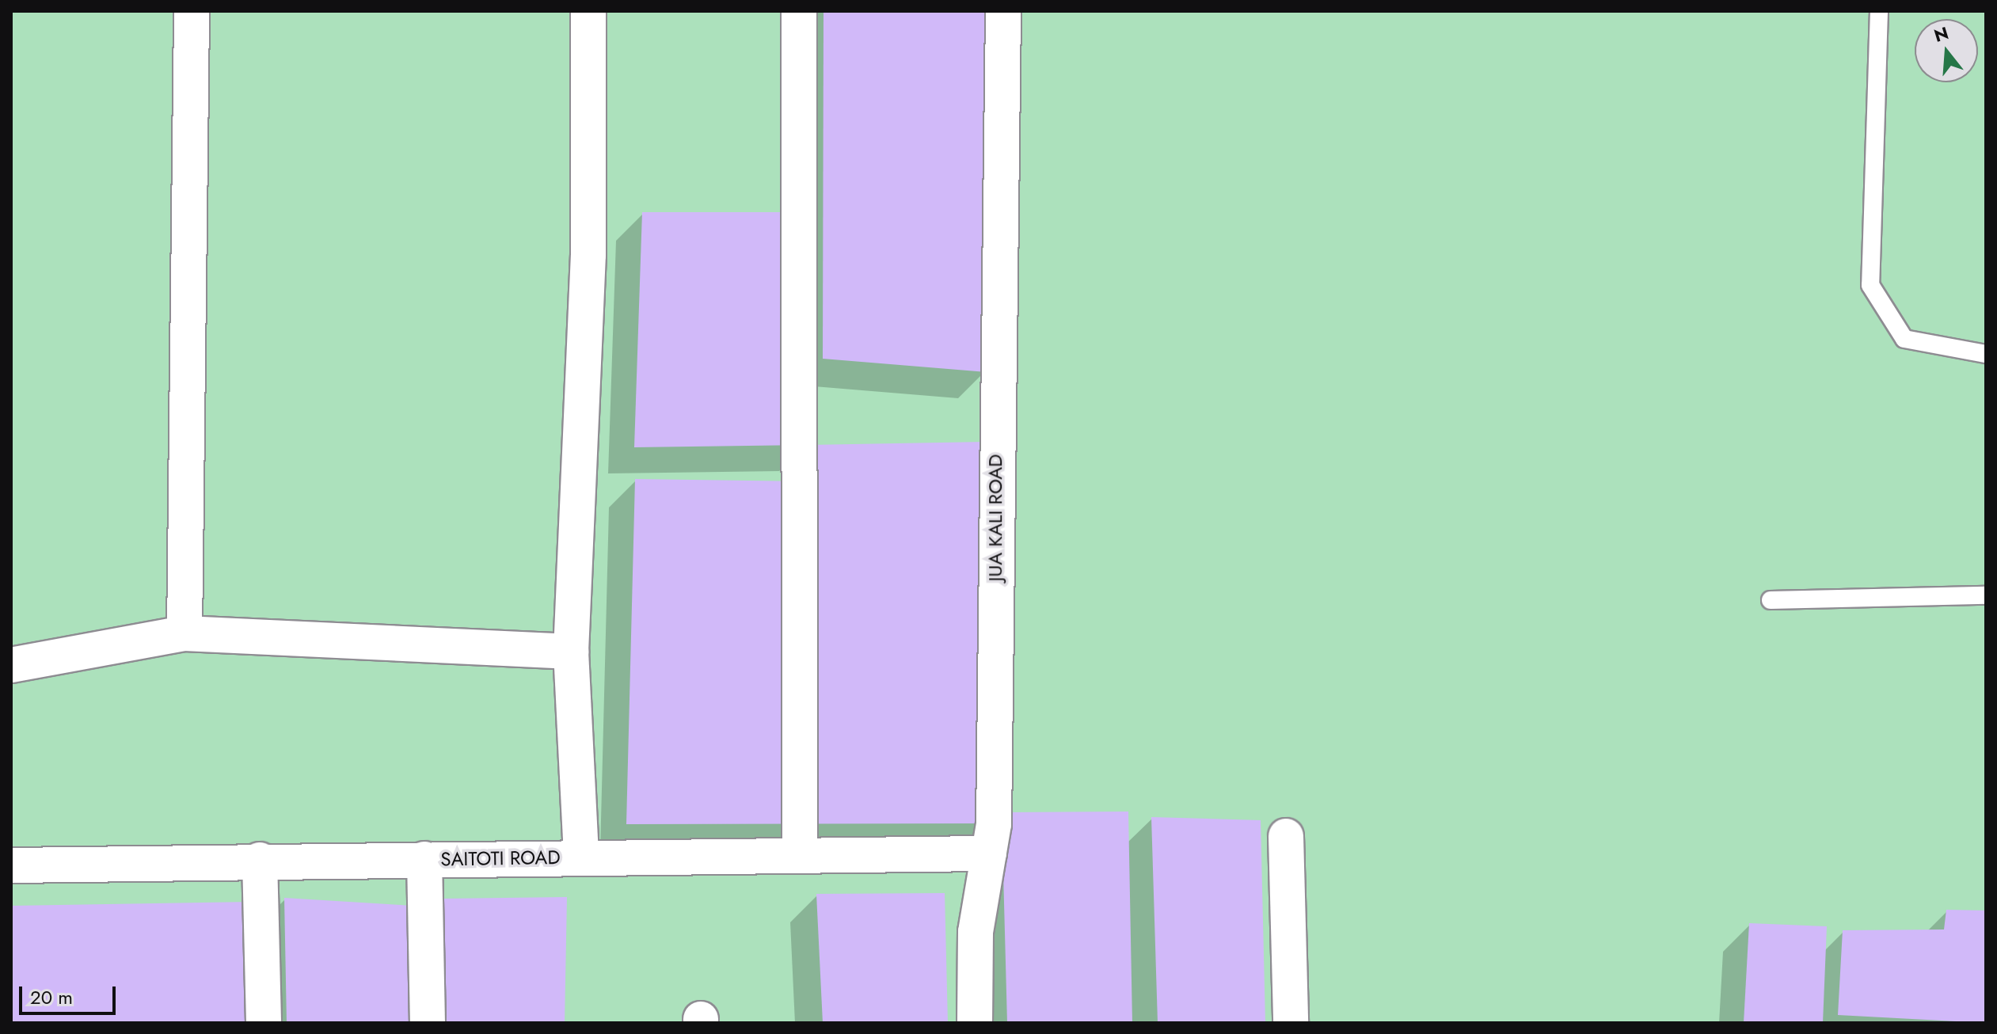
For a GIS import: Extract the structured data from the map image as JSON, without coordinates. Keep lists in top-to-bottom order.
{
  "streets": {
    "street": ["JUA KALI ROAD", "SAITOTI ROAD"]
  },
  "crossings": [
    ["JUA KALI ROAD", "SAITOTI ROAD"]
  ],
  "scale_bar": "20 m",
  "north": "top"
}
